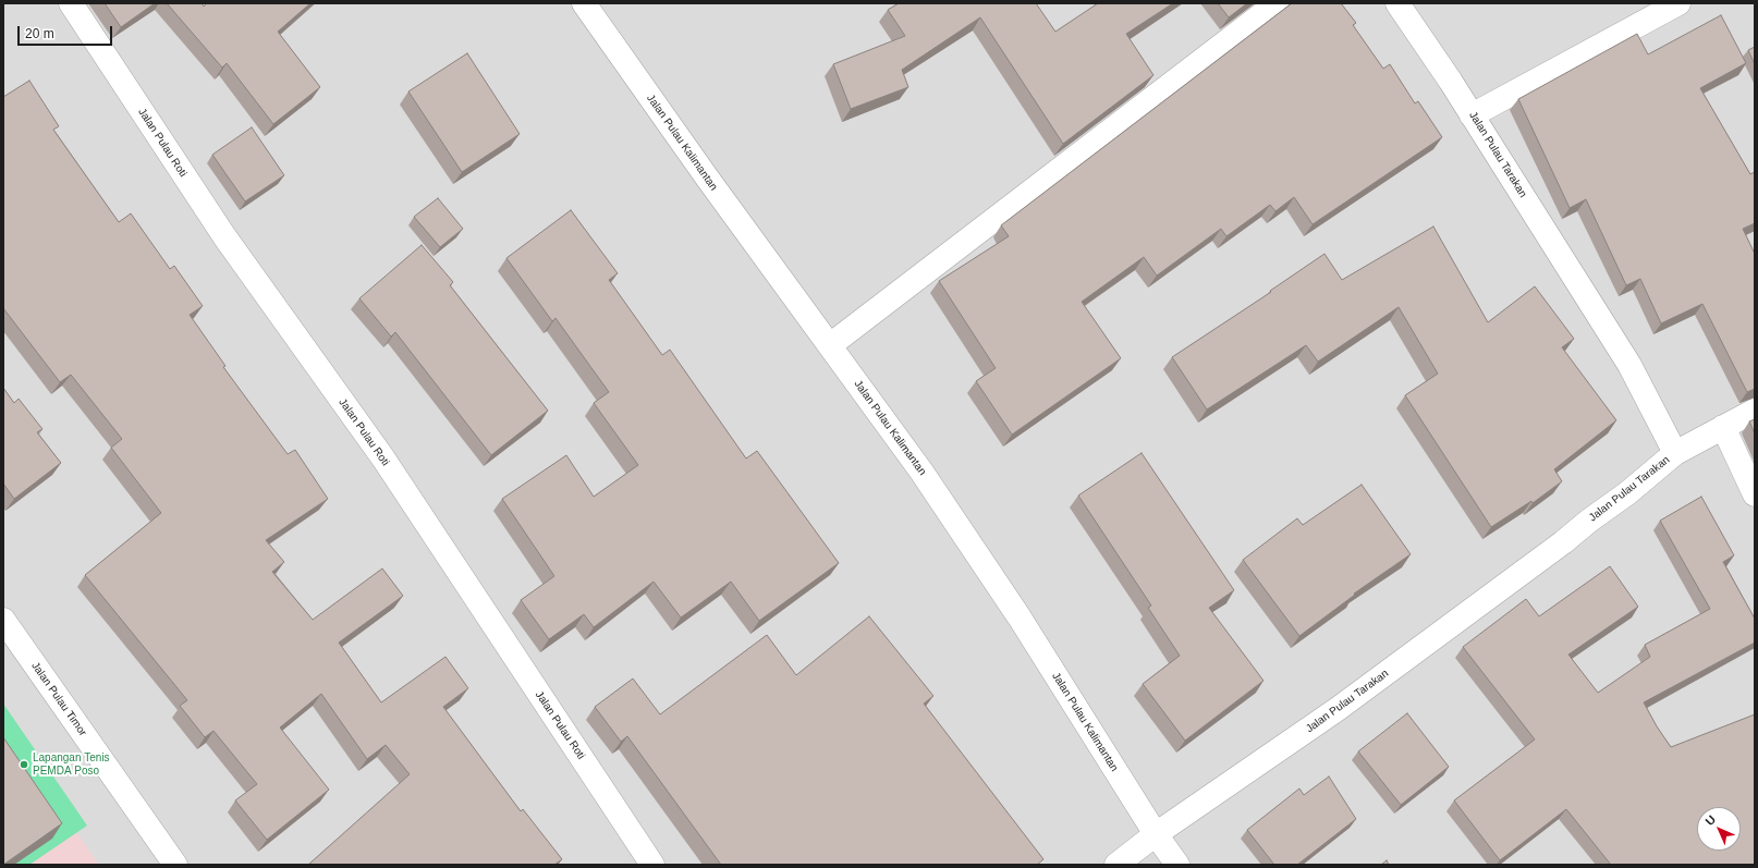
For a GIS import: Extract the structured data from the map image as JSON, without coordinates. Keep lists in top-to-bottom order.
{
  "streets": {
    "street": [
      "Jalan Pulau Roti",
      "Jalan Pulau Kalimantan",
      "Jalan Pulau Tarakan",
      "Jalan Pulau Timor"
    ]
  },
  "crossings": [
    ["Jalan Pulau Kalimantan", "Jalan Pulau Tarakan"]
  ],
  "places": ["Lapangan Tenis PEMDA Poso"],
  "scale_bar": "20 m",
  "north": "top left"
}
